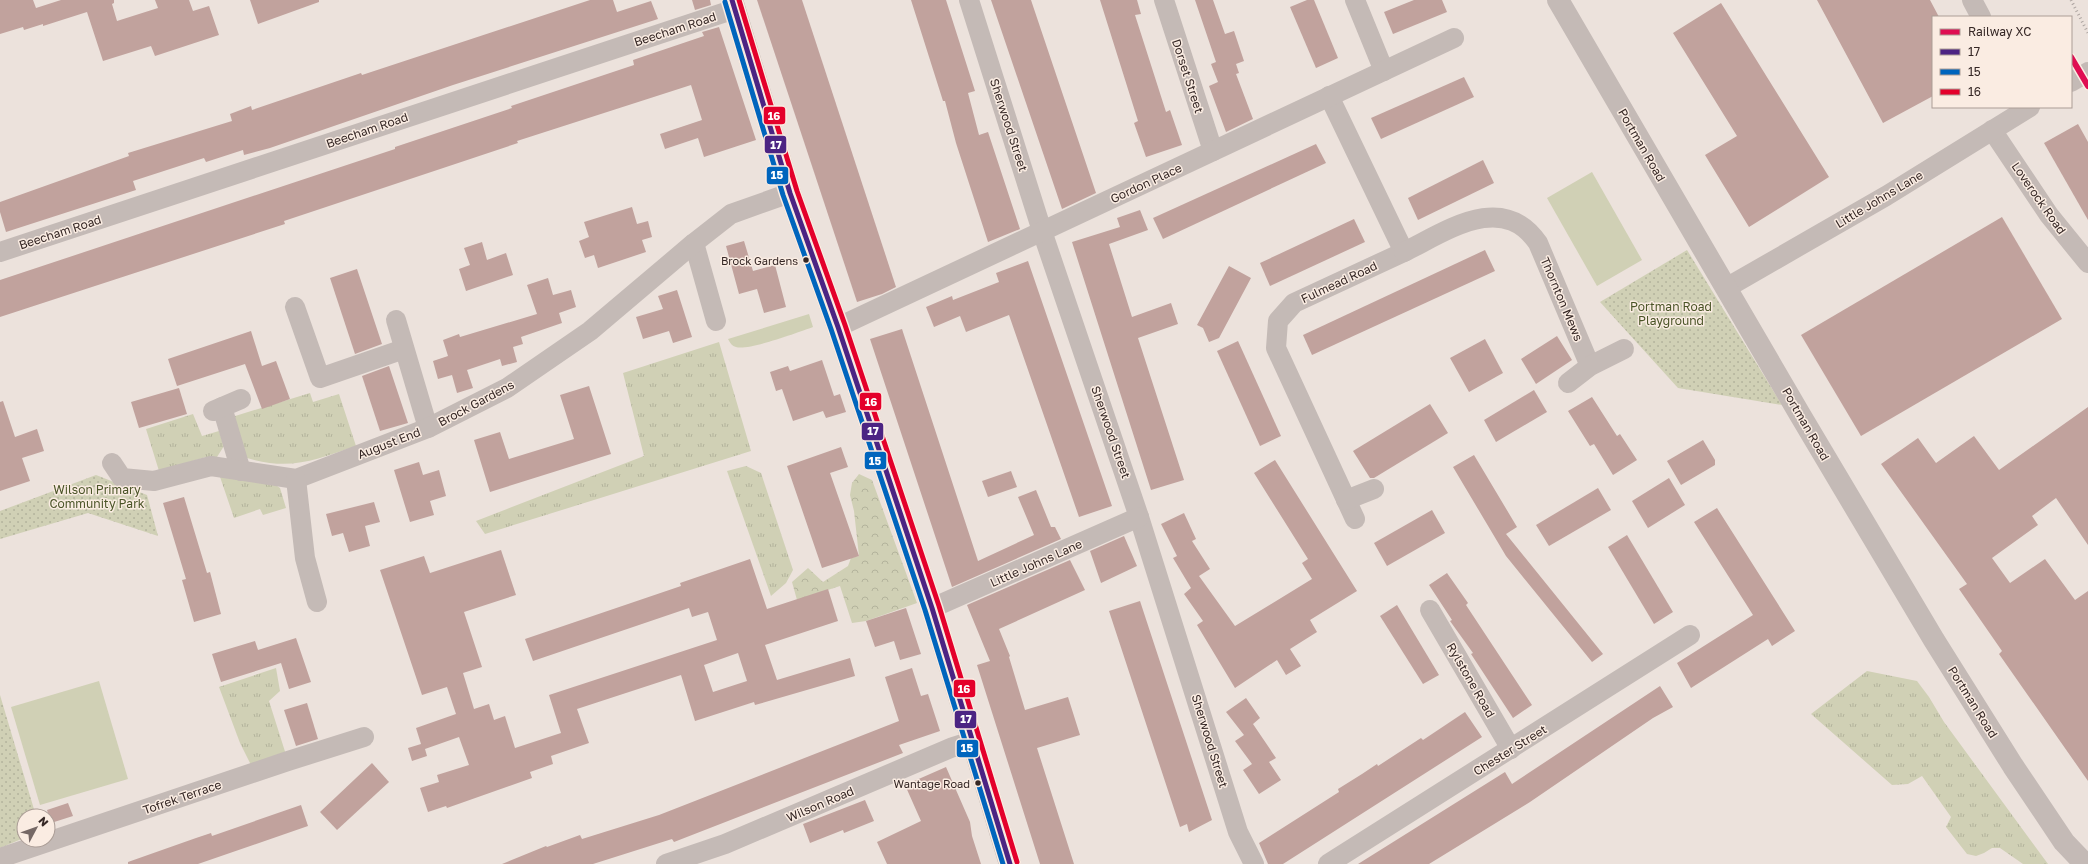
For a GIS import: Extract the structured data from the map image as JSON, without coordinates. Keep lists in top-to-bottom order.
{
  "streets": {
    "street": [
      "Beecham Road",
      "Dorset Street",
      "Sherwood Street",
      "Portman Road",
      "Gordon Place",
      "Loverock Road",
      "Little Johns Lane",
      "Fulmead Road",
      "Thornton Mews",
      "Brock Gardens",
      "August End",
      "Rylstone Road",
      "Chester Street",
      "Tofrek Terrace",
      "Wilson Road"
    ]
  },
  "crossings": [
    ["Dorset Street", "Gordon Place"],
    ["Sherwood Street", "Gordon Place"],
    ["Sherwood Street", "Little Johns Lane"],
    ["Portman Road", "Little Johns Lane"],
    ["Loverock Road", "Little Johns Lane"],
    ["Fulmead Road", "Thornton Mews"],
    ["Brock Gardens", "August End"],
    ["Rylstone Road", "Chester Street"]
  ],
  "parks": ["Portman Road Playground", "Wilson Primary Community Park"],
  "places": ["Brock Gardens", "Wantage Road"],
  "lines": [
    "transit line 17",
    "transit line 16",
    "transit line 15",
    "rail line XC"
  ],
  "legend": [
    "Railway XC",
    "17",
    "15",
    "16"
  ],
  "north": "top right"
}
